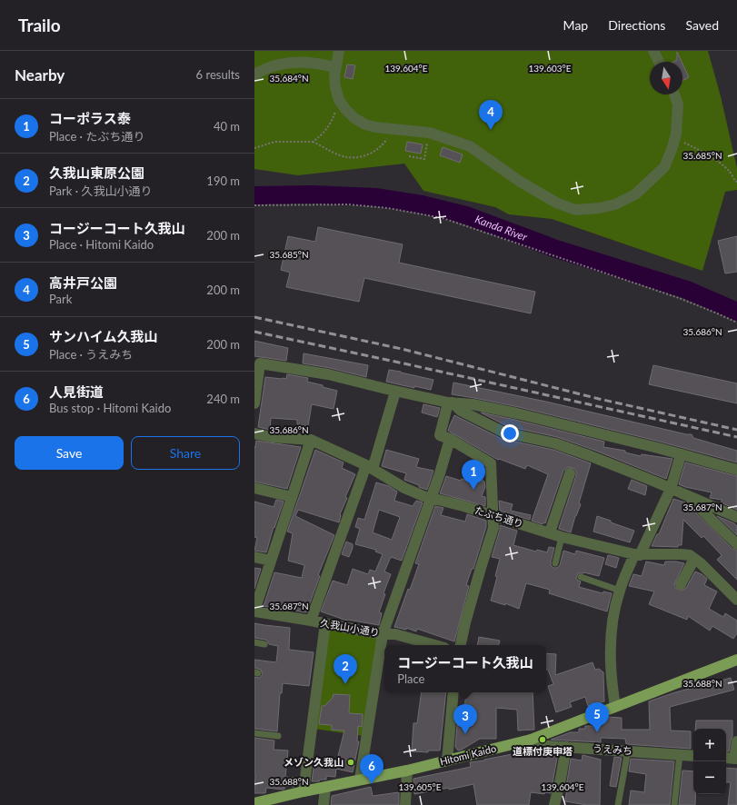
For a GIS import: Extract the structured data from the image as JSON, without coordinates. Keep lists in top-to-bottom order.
{
  "streets": {
    "main road": ["Hitomi Kaido"],
    "street": ["たぶち通り", "久我山小通り", "うえみち"]
  },
  "crossings": [
    ["うえみち", "Hitomi Kaido"]
  ],
  "water": ["Kanda River"],
  "places": ["道標付庚申塔", "メゾン久我山"],
  "north": "bottom",
  "page": {
    "header": "Trailo",
    "nav": ["Map", "Directions", "Saved"],
    "heading": ["Nearby", "6 results"],
    "list": [
      {
        "mark": "1",
        "name": "コーポラス泰",
        "note": "Place · たぶち通り",
        "value": "40 m"
      },
      {
        "mark": "2",
        "name": "久我山東原公園",
        "note": "Park · 久我山小通り",
        "value": "190 m"
      },
      {
        "mark": "3",
        "name": "コージーコート久我山",
        "note": "Place · Hitomi Kaido",
        "value": "200 m"
      },
      {
        "mark": "4",
        "name": "高井戸公園",
        "note": "Park",
        "value": "200 m"
      },
      {
        "mark": "5",
        "name": "サンハイム久我山",
        "note": "Place · うえみち",
        "value": "200 m"
      },
      {
        "mark": "6",
        "name": "人見街道",
        "note": "Bus stop · Hitomi Kaido",
        "value": "240 m"
      }
    ],
    "pins": [
      "4",
      "1",
      "2",
      "5",
      "3",
      "6"
    ],
    "buttons": ["Save", "Share"],
    "popup": ["コージーコート久我山", "Place"],
    "map_buttons": ["+", "−"]
  },
  "coordinates": [
    "139.604°E",
    "139.603°E",
    "35.684°N",
    "35.685°N",
    "35.686°N",
    "35.687°N",
    "35.688°N",
    "139.605°E"
  ]
}
